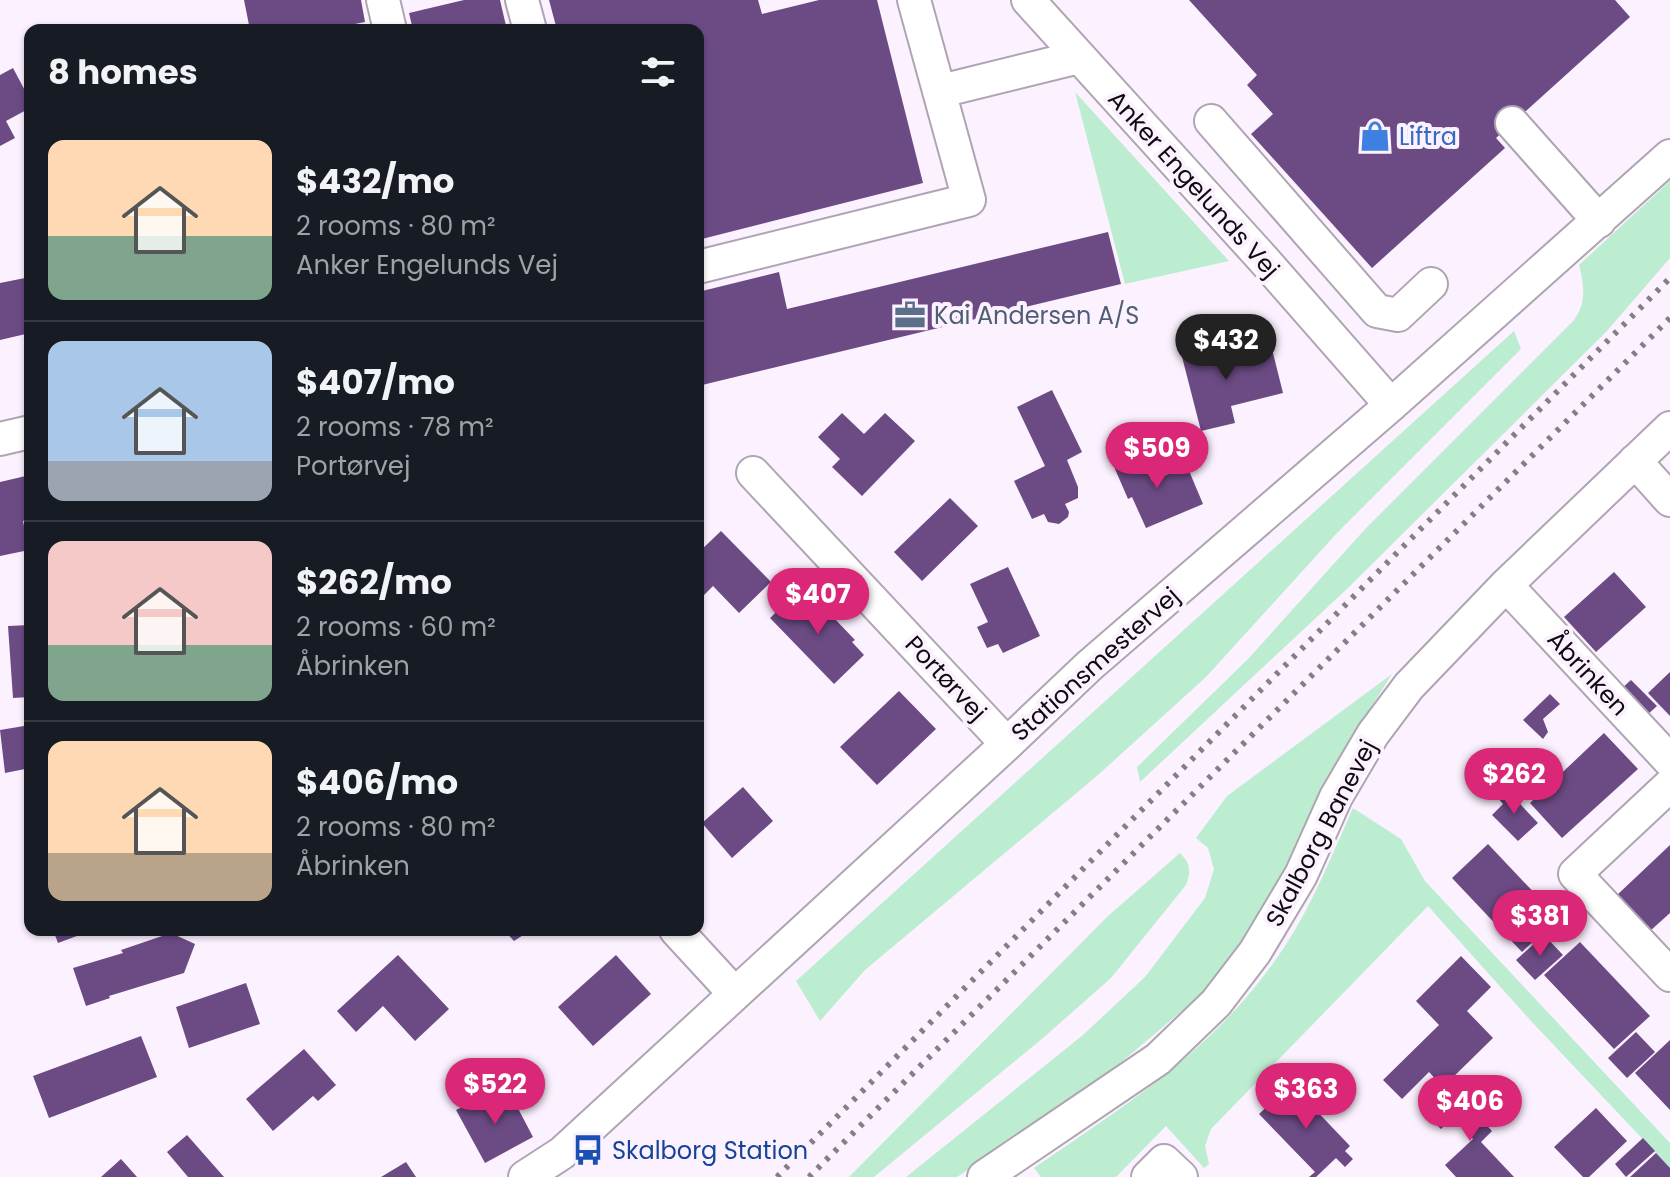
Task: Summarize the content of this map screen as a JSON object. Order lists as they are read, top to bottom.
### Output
{
  "streets": {
    "street": [
      "Anker Engelunds Vej",
      "Stationsmestervej",
      "Åbrinken",
      "Portørvej",
      "Skalborg Banevej"
    ]
  },
  "crossings": [
    ["Anker Engelunds Vej", "Stationsmestervej"],
    ["Stationsmestervej", "Portørvej"],
    ["Åbrinken", "Skalborg Banevej"]
  ],
  "places": {
    "shop": ["Liftra"],
    "office": ["Kai Andersen A/S"],
    "bus stop": ["Skalborg Station"]
  },
  "page": {
    "heading": "8 homes",
    "list": [
      {
        "name": "$432/mo",
        "note": "2 rooms · 80 m² · Anker Engelunds Vej"
      },
      {
        "name": "$407/mo",
        "note": "2 rooms · 78 m² · Portørvej"
      },
      {
        "name": "$262/mo",
        "note": "2 rooms · 60 m² · Åbrinken"
      },
      {
        "name": "$406/mo",
        "note": "2 rooms · 80 m² · Åbrinken"
      }
    ],
    "price": [
      "$432",
      "$509",
      "$407",
      "$262",
      "$381",
      "$522",
      "$363",
      "$406"
    ]
  }
}
